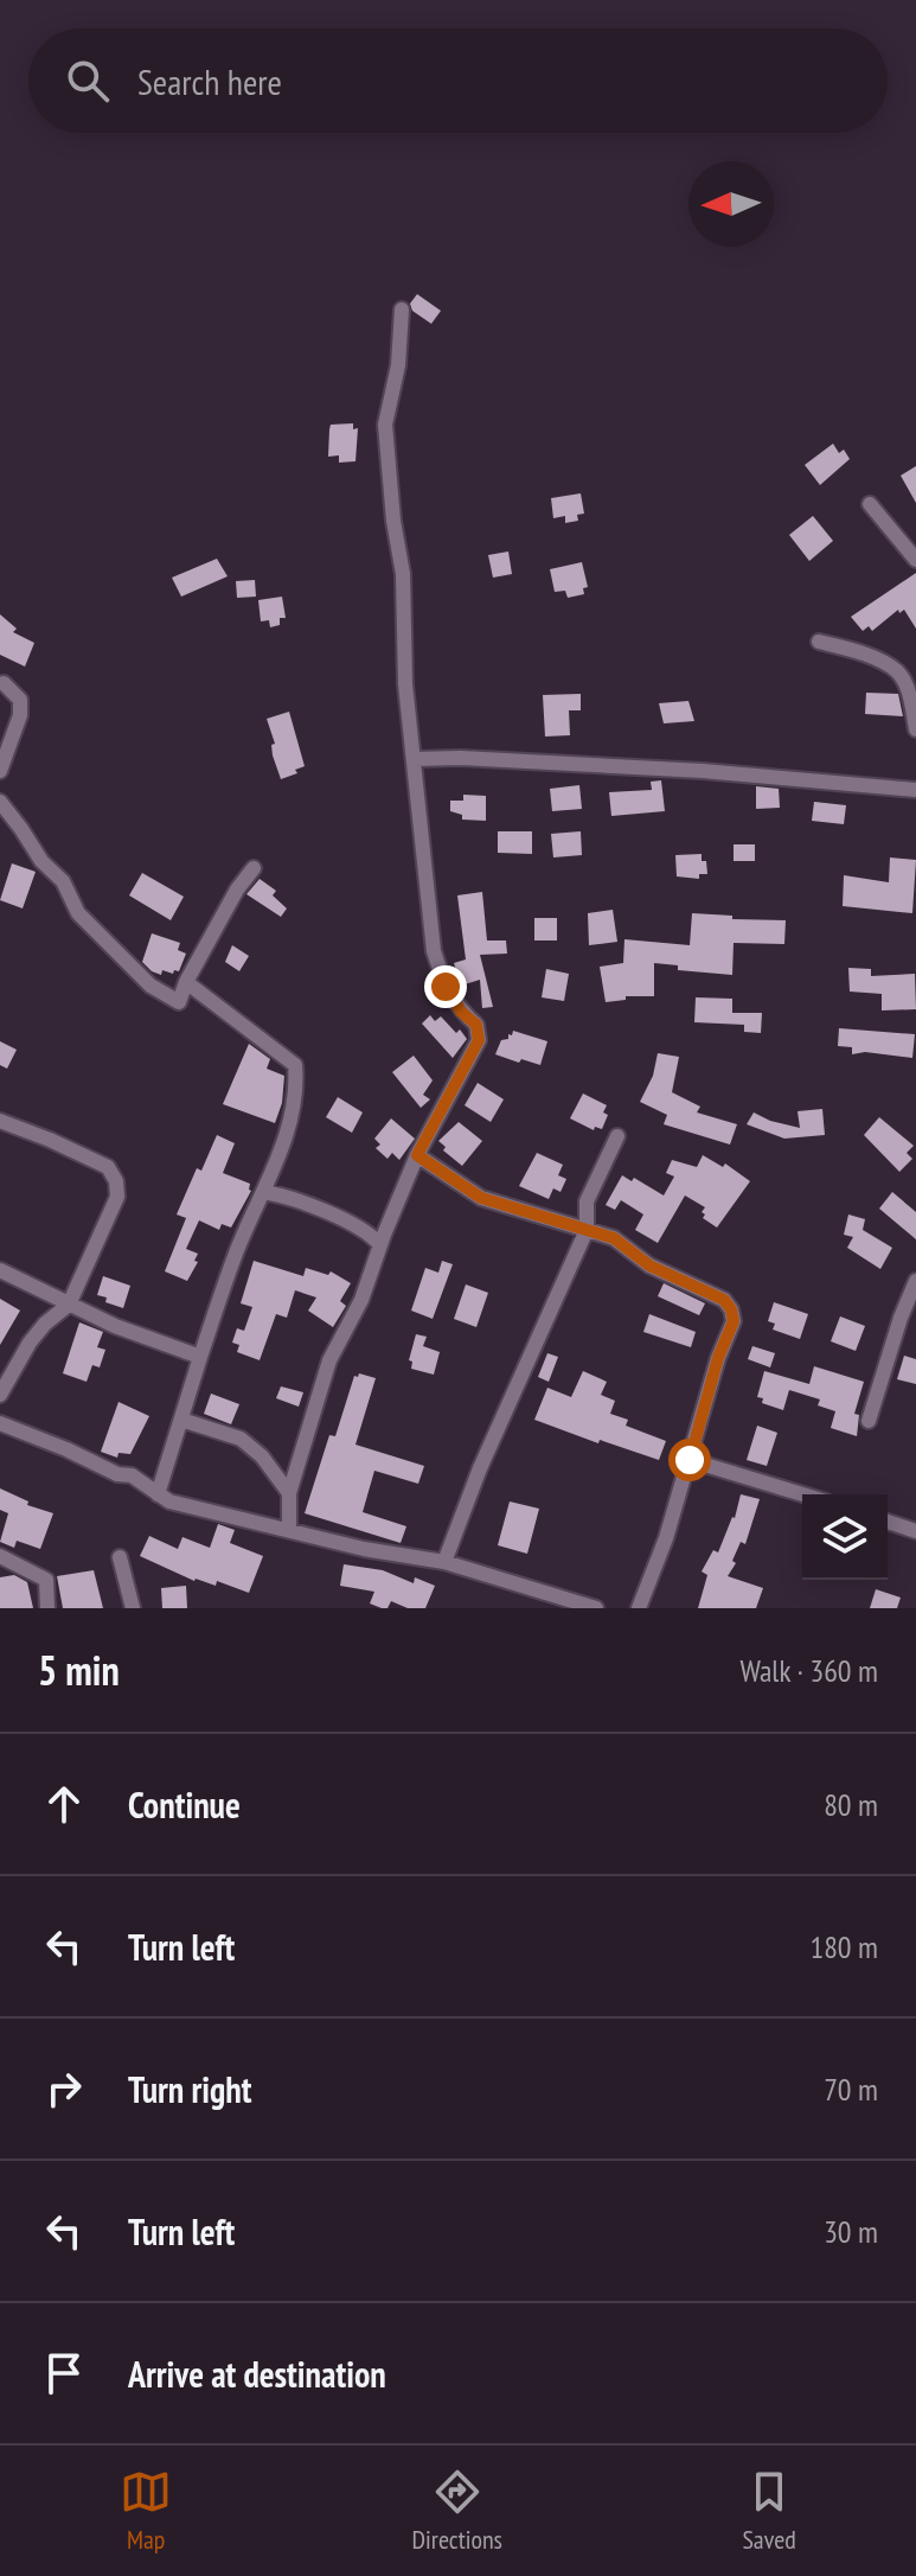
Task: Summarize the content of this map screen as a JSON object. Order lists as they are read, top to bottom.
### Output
{
  "north": "left",
  "page": {
    "search": "Search here",
    "heading": ["5 min", "Walk · 360 m"],
    "list": [
      ["Continue", "80 m"],
      ["Turn left", "180 m"],
      ["Turn right", "70 m"],
      ["Turn left", "30 m"],
      "Arrive at destination"
    ],
    "nav": ["Map", "Directions", "Saved"]
  }
}
